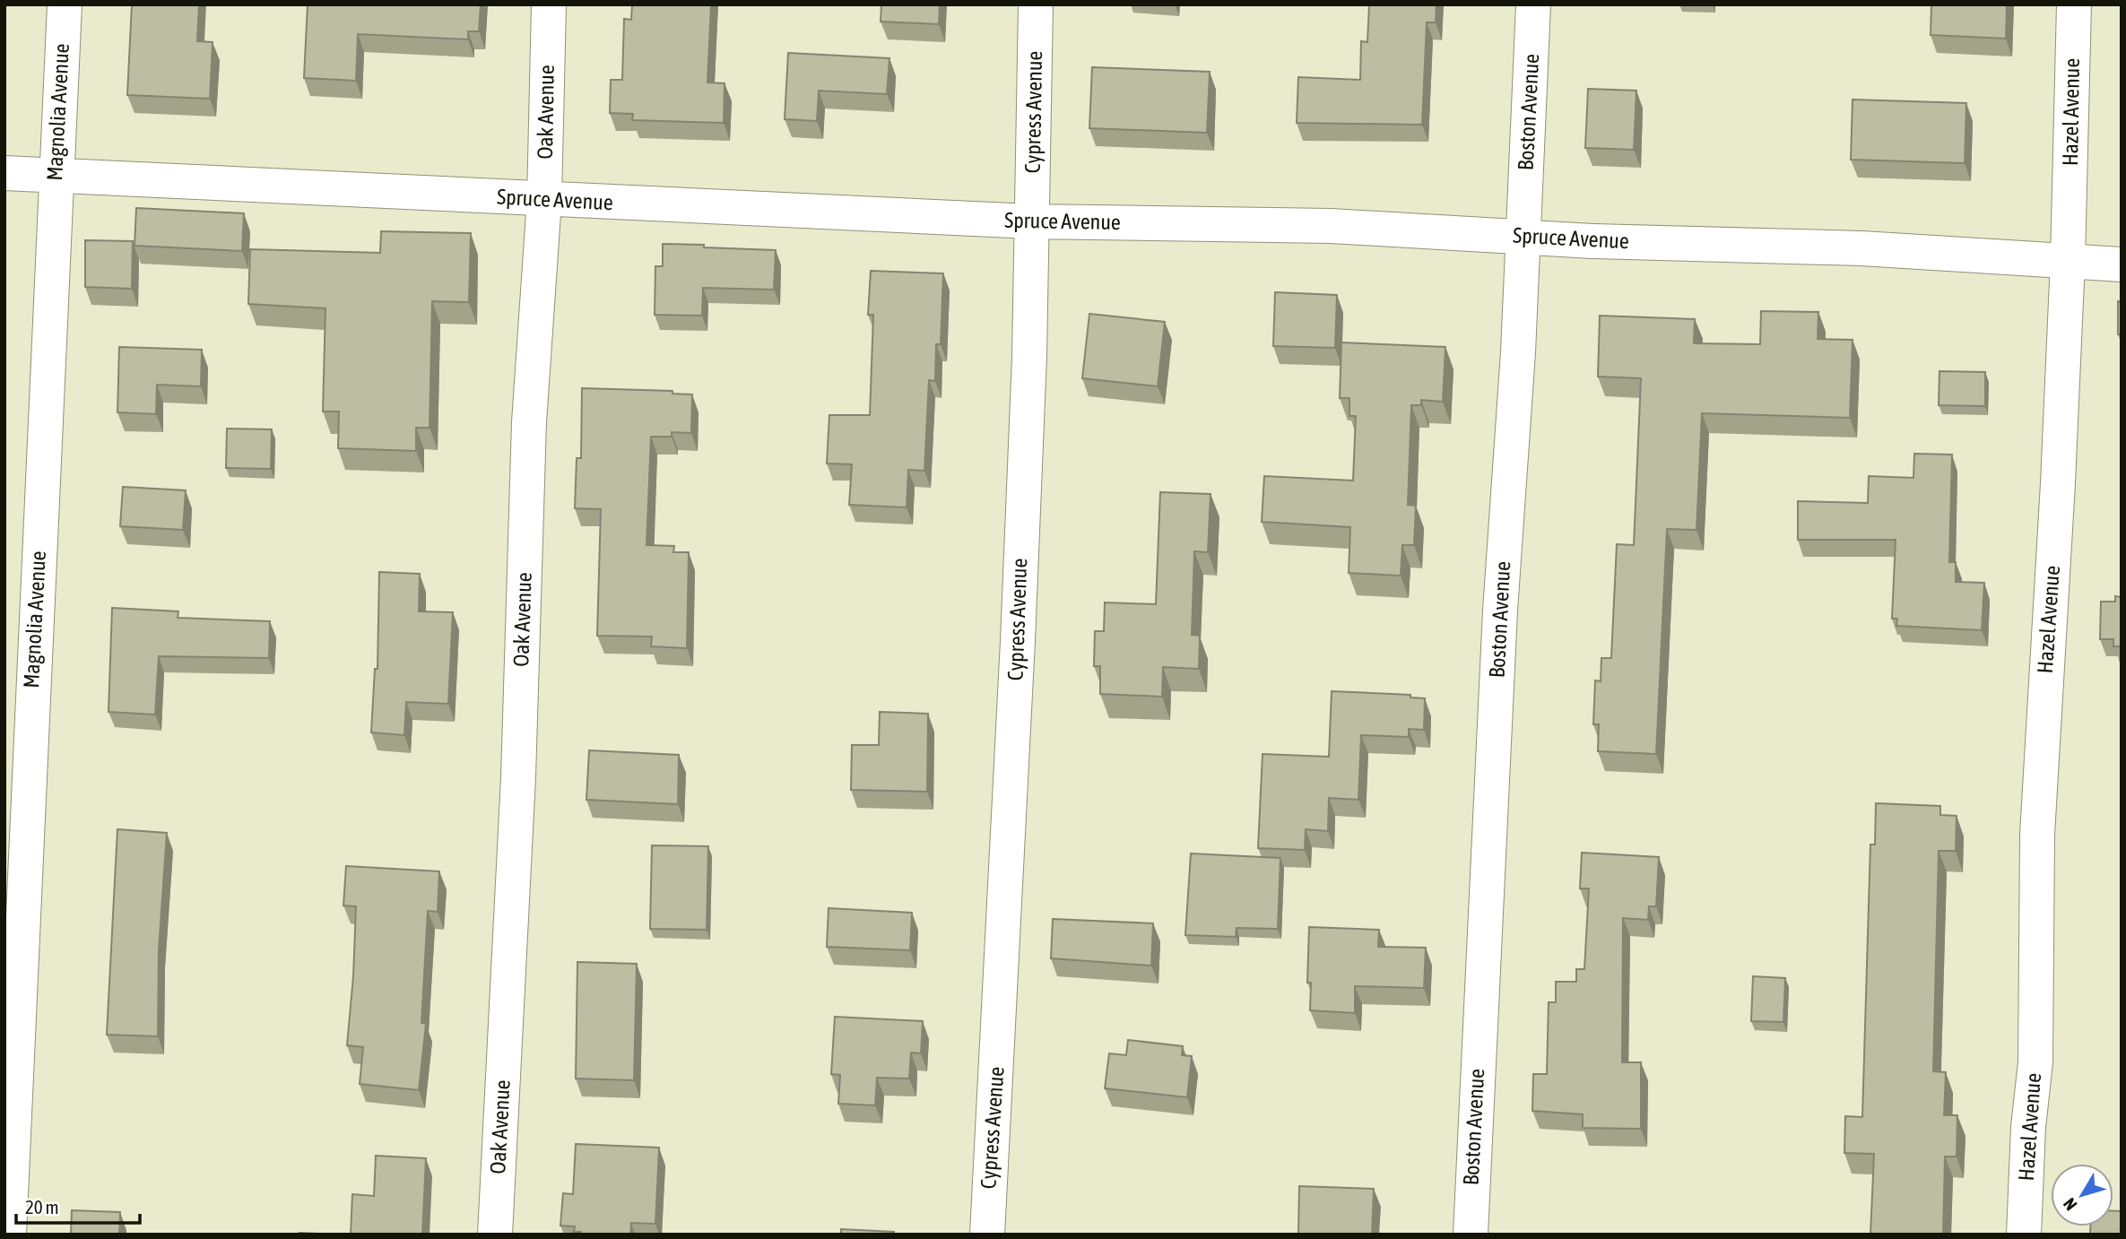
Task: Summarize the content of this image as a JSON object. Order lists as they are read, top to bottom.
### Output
{
  "streets": {
    "street": [
      "Magnolia Avenue",
      "Oak Avenue",
      "Cypress Avenue",
      "Boston Avenue",
      "Hazel Avenue",
      "Spruce Avenue"
    ]
  },
  "crossings": [
    ["Magnolia Avenue", "Spruce Avenue"],
    ["Oak Avenue", "Spruce Avenue"],
    ["Cypress Avenue", "Spruce Avenue"],
    ["Boston Avenue", "Spruce Avenue"],
    ["Hazel Avenue", "Spruce Avenue"]
  ],
  "scale_bar": "20 m",
  "north": "bottom left"
}
